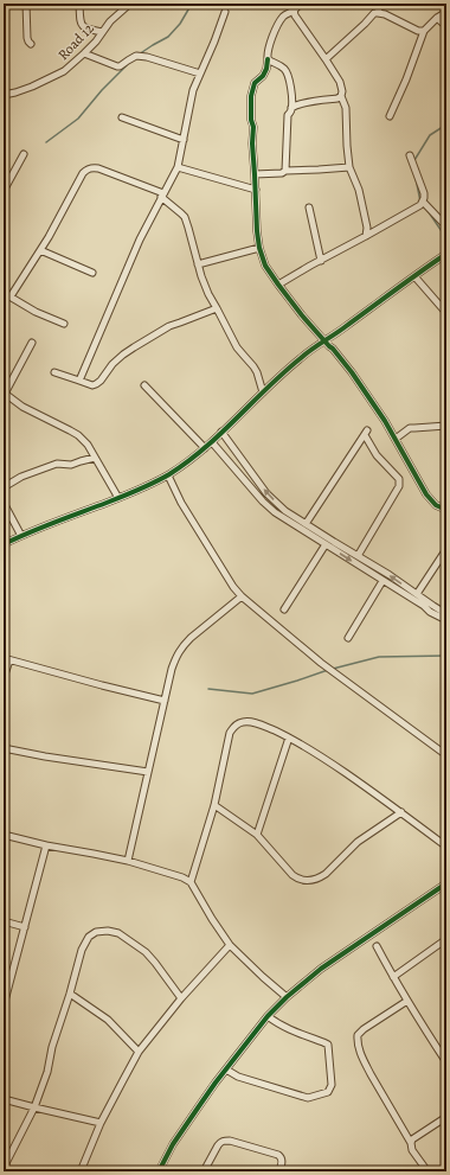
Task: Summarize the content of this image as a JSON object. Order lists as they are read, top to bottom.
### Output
{
  "streets": {
    "street": ["Road 12"]
  }
}
